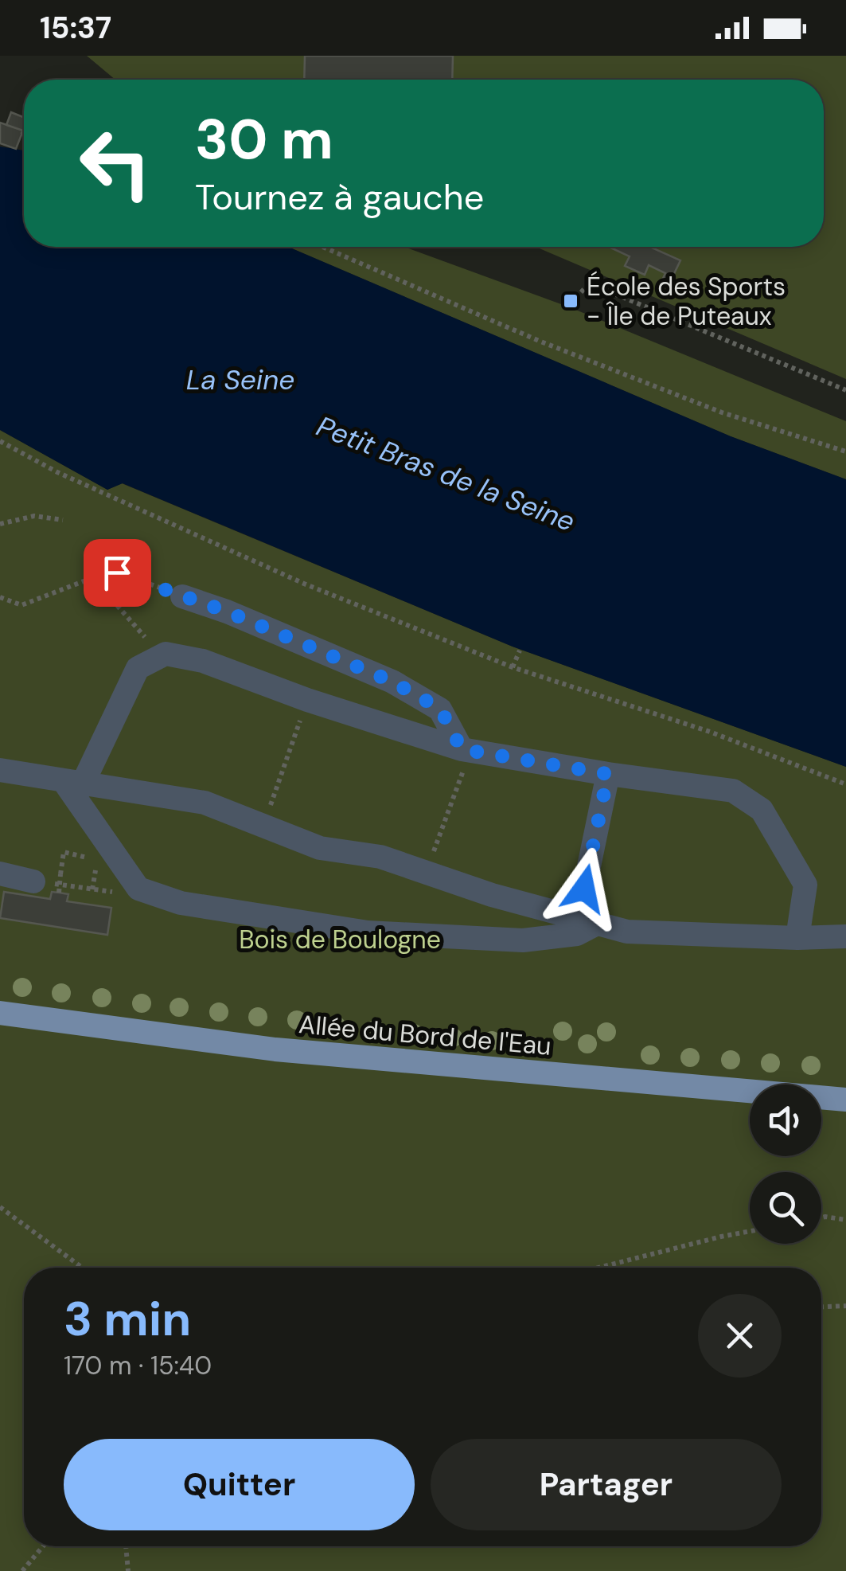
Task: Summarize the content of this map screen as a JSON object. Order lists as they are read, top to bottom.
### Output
{
  "streets": {
    "main road": ["Allée du Bord de l'Eau"]
  },
  "water": ["La Seine", "Petit Bras de la Seine"],
  "parks": ["Bois de Boulogne"],
  "places": {
    "transit": ["École des Sports - Île de Puteaux"]
  },
  "page": {
    "status": "15:37",
    "turn": ["30 m", "Tournez à gauche"],
    "heading": ["3 min", "170 m · 15:40"],
    "buttons": ["Quitter", "Partager"]
  }
}
